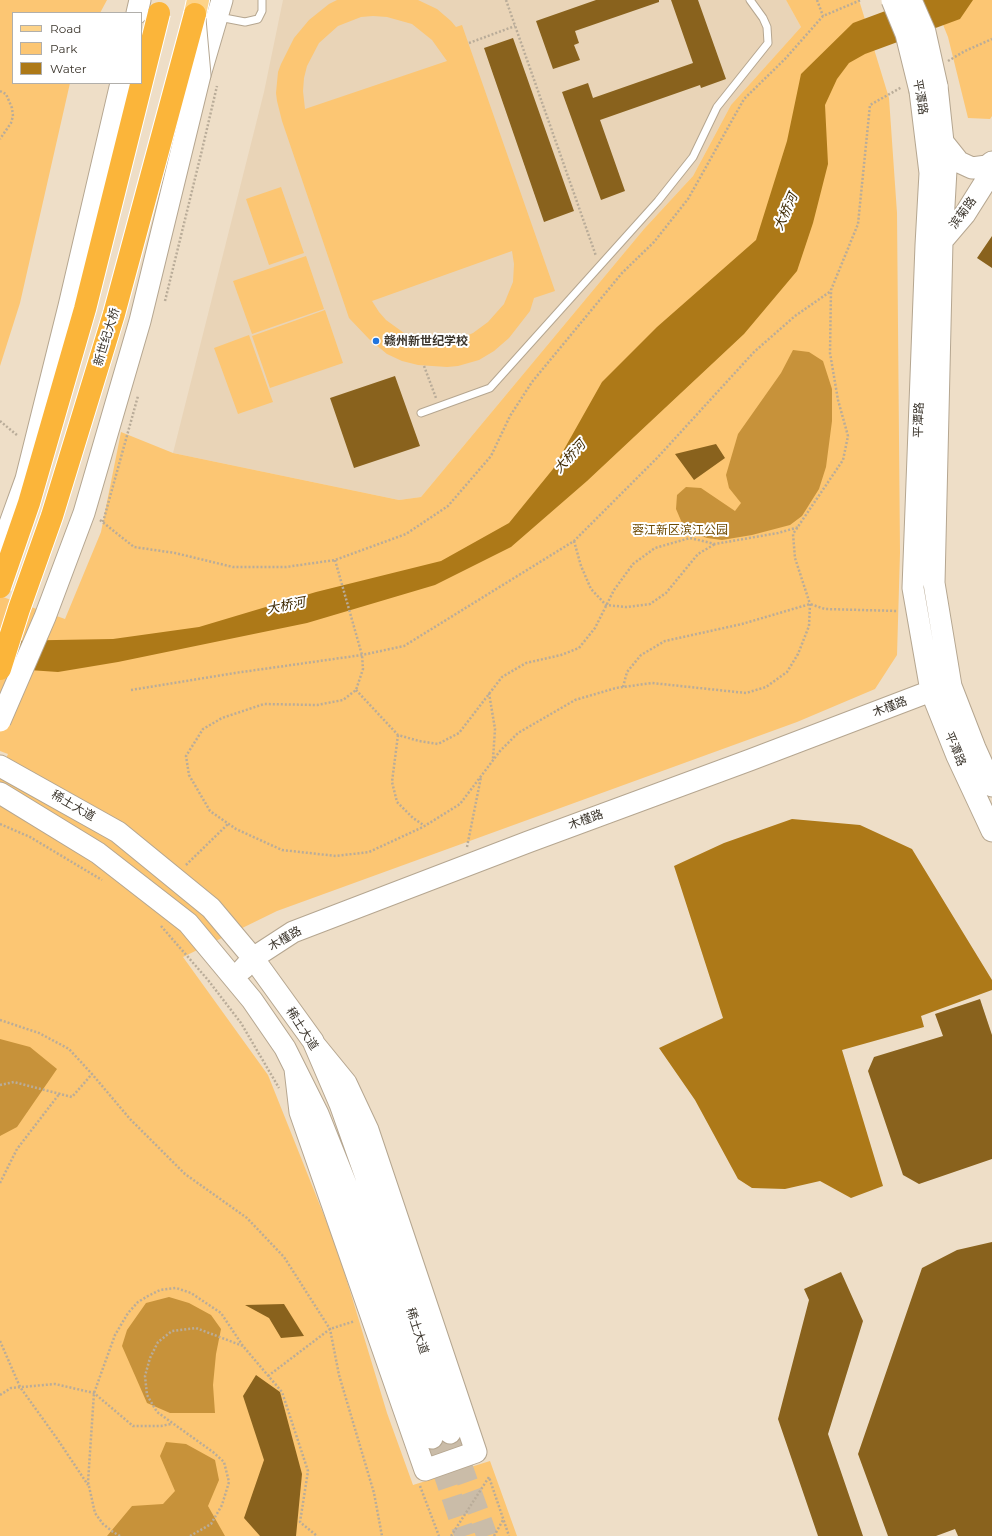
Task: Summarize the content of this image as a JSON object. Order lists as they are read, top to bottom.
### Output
{
  "streets": {
    "highway": ["新世纪大桥"],
    "street": [
      "平潭路",
      "滨菊路",
      "木槿路",
      "稀土大道"
    ]
  },
  "crossings": [
    ["平潭路", "滨菊路"],
    ["平潭路", "木槿路"],
    ["木槿路", "稀土大道"]
  ],
  "water": ["大桥河"],
  "parks": ["蓉江新区滨江公园"],
  "places": ["赣州新世纪学校"],
  "legend": ["Road", "Park", "Water"]
}
